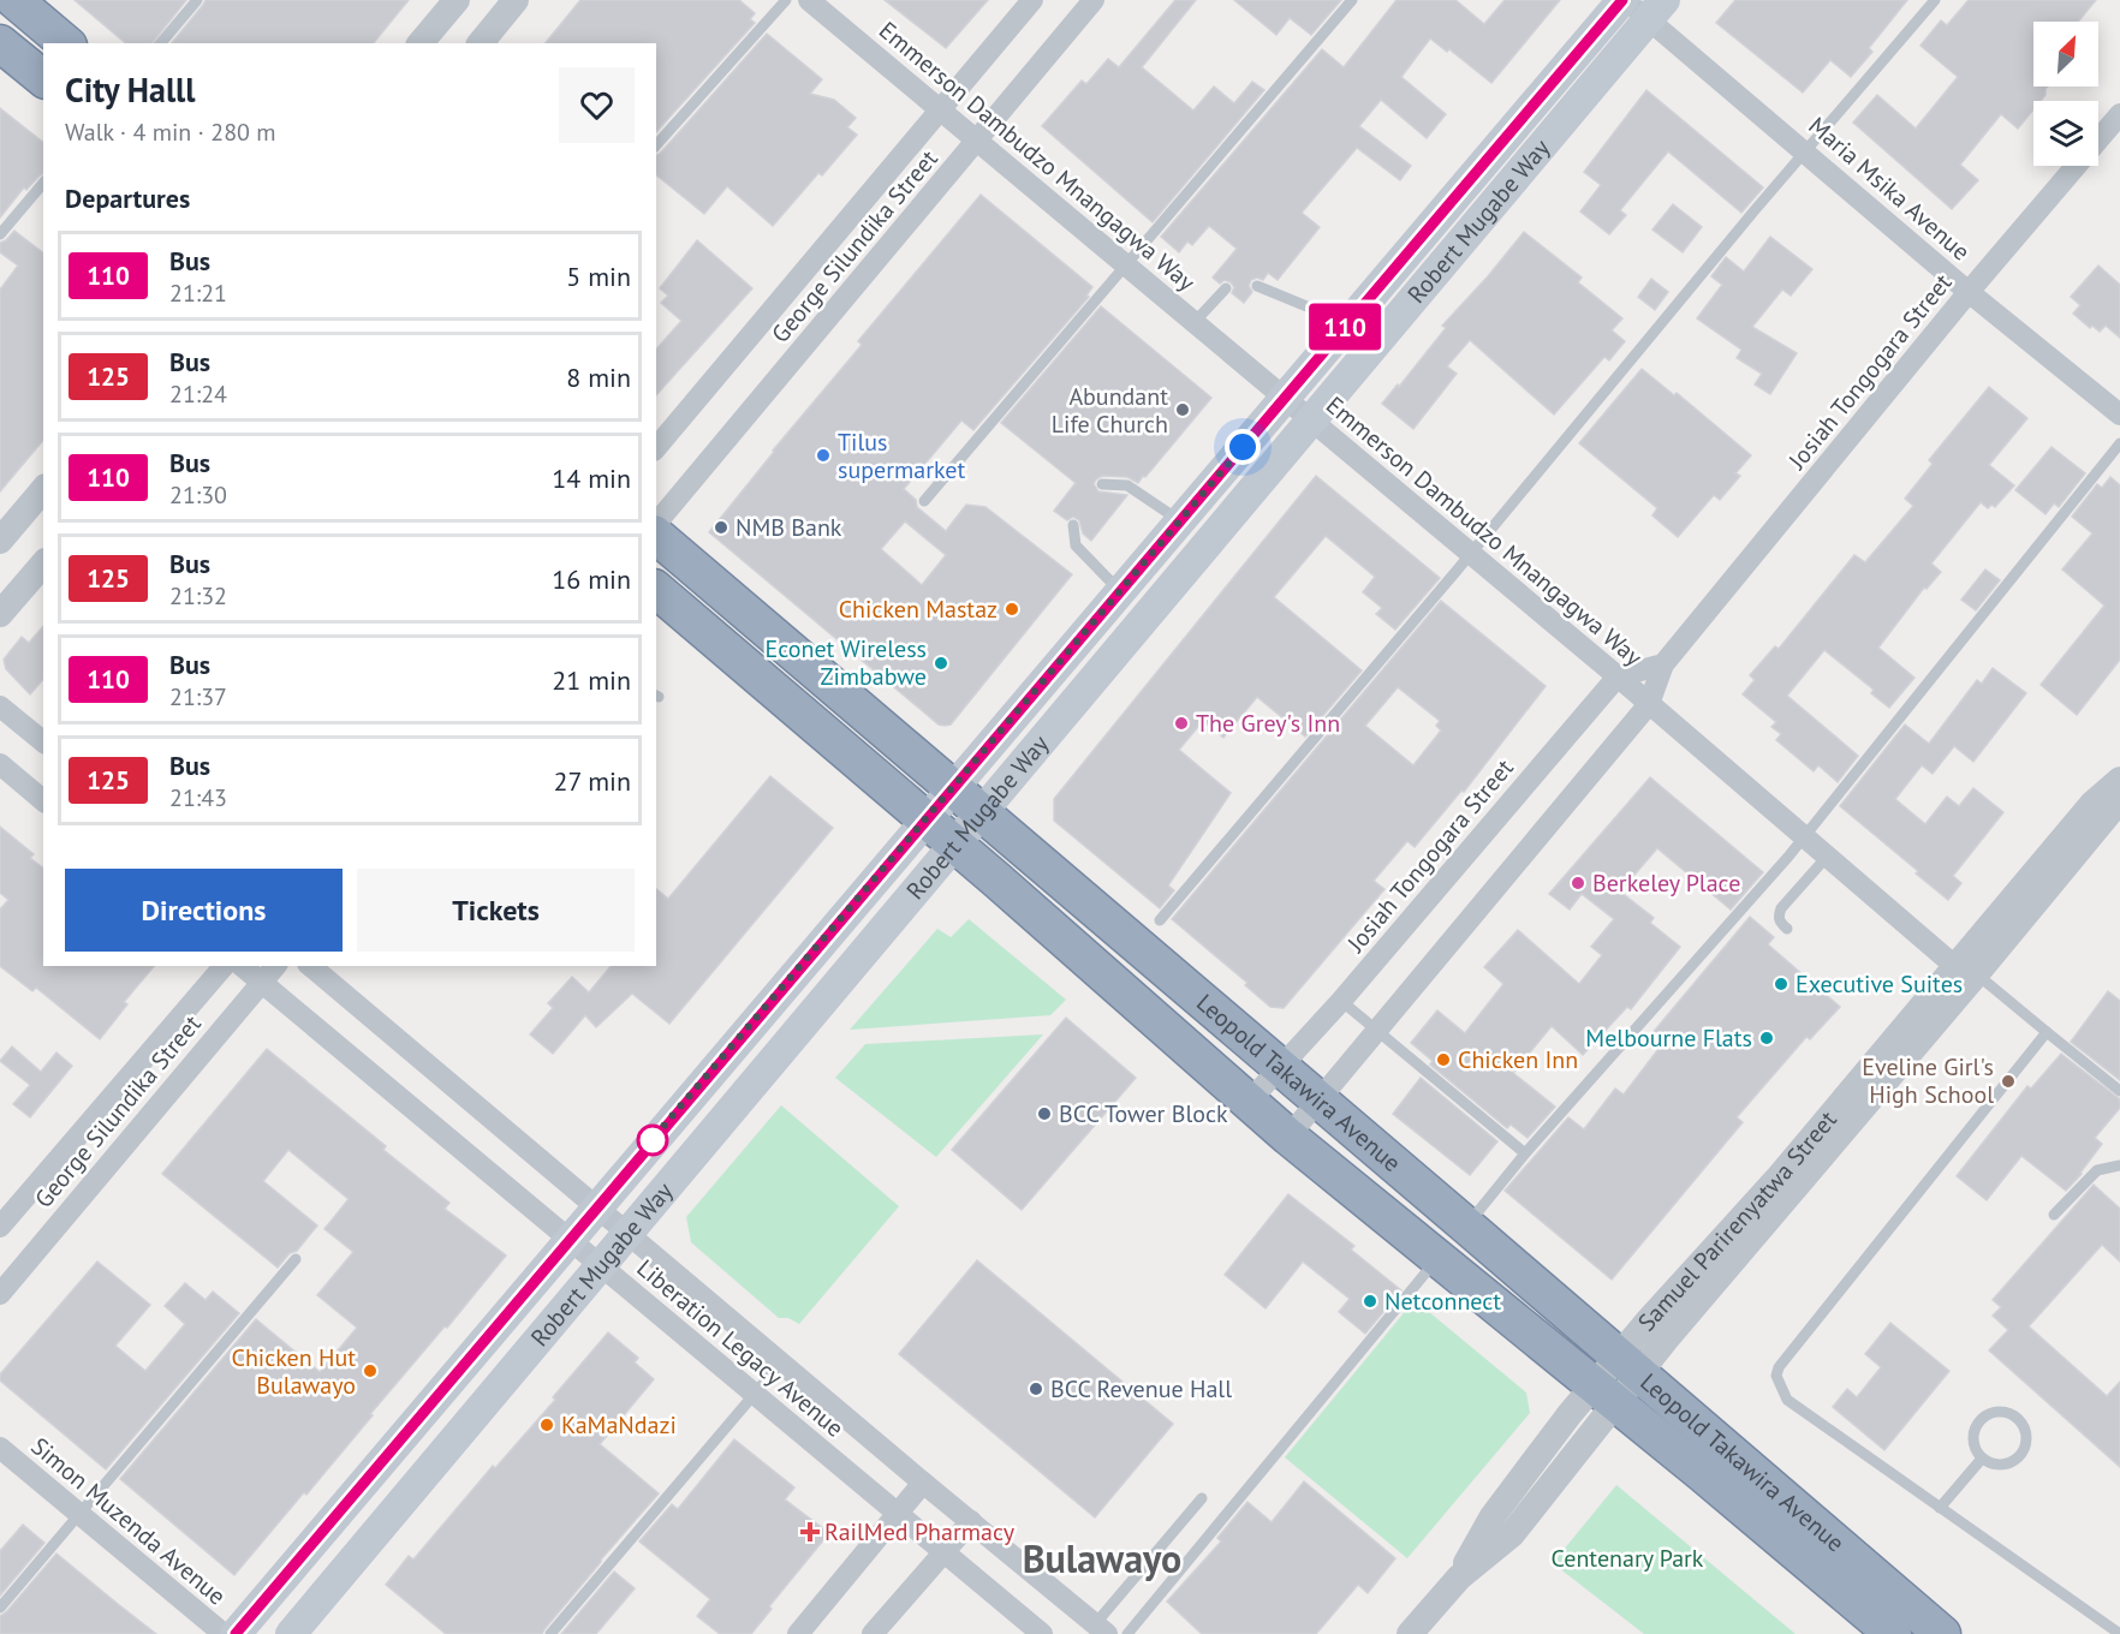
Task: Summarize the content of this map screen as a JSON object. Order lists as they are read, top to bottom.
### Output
{
  "streets": {
    "highway": ["Leopold Takawira Avenue"],
    "main road": ["Robert Mugabe Way"],
    "street": [
      "Emmerson Dambudzo Mnangagwa Way",
      "Maria Msika Avenue",
      "George Silundika Street",
      "Josiah Tongogara Street",
      "Samuel Parirenyatwa Street",
      "Liberation Legacy Avenue",
      "Simon Muzenda Avenue"
    ]
  },
  "crossings": [
    ["Emmerson Dambudzo Mnangagwa Way", "Robert Mugabe Way"],
    ["Emmerson Dambudzo Mnangagwa Way", "George Silundika Street"],
    ["Emmerson Dambudzo Mnangagwa Way", "Josiah Tongogara Street"],
    ["Emmerson Dambudzo Mnangagwa Way", "Samuel Parirenyatwa Street"],
    ["Maria Msika Avenue", "Robert Mugabe Way"],
    ["Maria Msika Avenue", "Josiah Tongogara Street"],
    ["Robert Mugabe Way", "Leopold Takawira Avenue"],
    ["Robert Mugabe Way", "Liberation Legacy Avenue"],
    ["George Silundika Street", "Liberation Legacy Avenue"],
    ["Josiah Tongogara Street", "Leopold Takawira Avenue"],
    ["Leopold Takawira Avenue", "Samuel Parirenyatwa Street"]
  ],
  "districts": ["Bulawayo"],
  "parks": ["Centenary Park"],
  "places": {
    "other": [
      "Abundant Life Church",
      "Tilus supermarket",
      "NMB Bank",
      "Chicken Mastaz",
      "Econet Wireless Zimbabwe",
      "The Grey's Inn",
      "Berkeley Place",
      "Executive Suites",
      "Melbourne Flats",
      "Chicken Inn",
      "Eveline Girl's High School",
      "BCC Tower Block",
      "Netconnect",
      "Chicken Hut Bulawayo",
      "BCC Revenue Hall",
      "KaMaNdazi"
    ],
    "health": ["RailMed Pharmacy"]
  },
  "lines": ["bus line 110"],
  "north": "top right",
  "page": {
    "on_map": "110",
    "heading": [
      ["City Halll", "Walk · 4 min · 280 m"],
      "Departures"
    ],
    "list": [
      {
        "mark": "110",
        "name": "Bus",
        "note": "21:21",
        "value": "5 min"
      },
      {
        "mark": "125",
        "name": "Bus",
        "note": "21:24",
        "value": "8 min"
      },
      {
        "mark": "110",
        "name": "Bus",
        "note": "21:30",
        "value": "14 min"
      },
      {
        "mark": "125",
        "name": "Bus",
        "note": "21:32",
        "value": "16 min"
      },
      {
        "mark": "110",
        "name": "Bus",
        "note": "21:37",
        "value": "21 min"
      },
      {
        "mark": "125",
        "name": "Bus",
        "note": "21:43",
        "value": "27 min"
      }
    ],
    "buttons": ["Directions", "Tickets"]
  }
}
